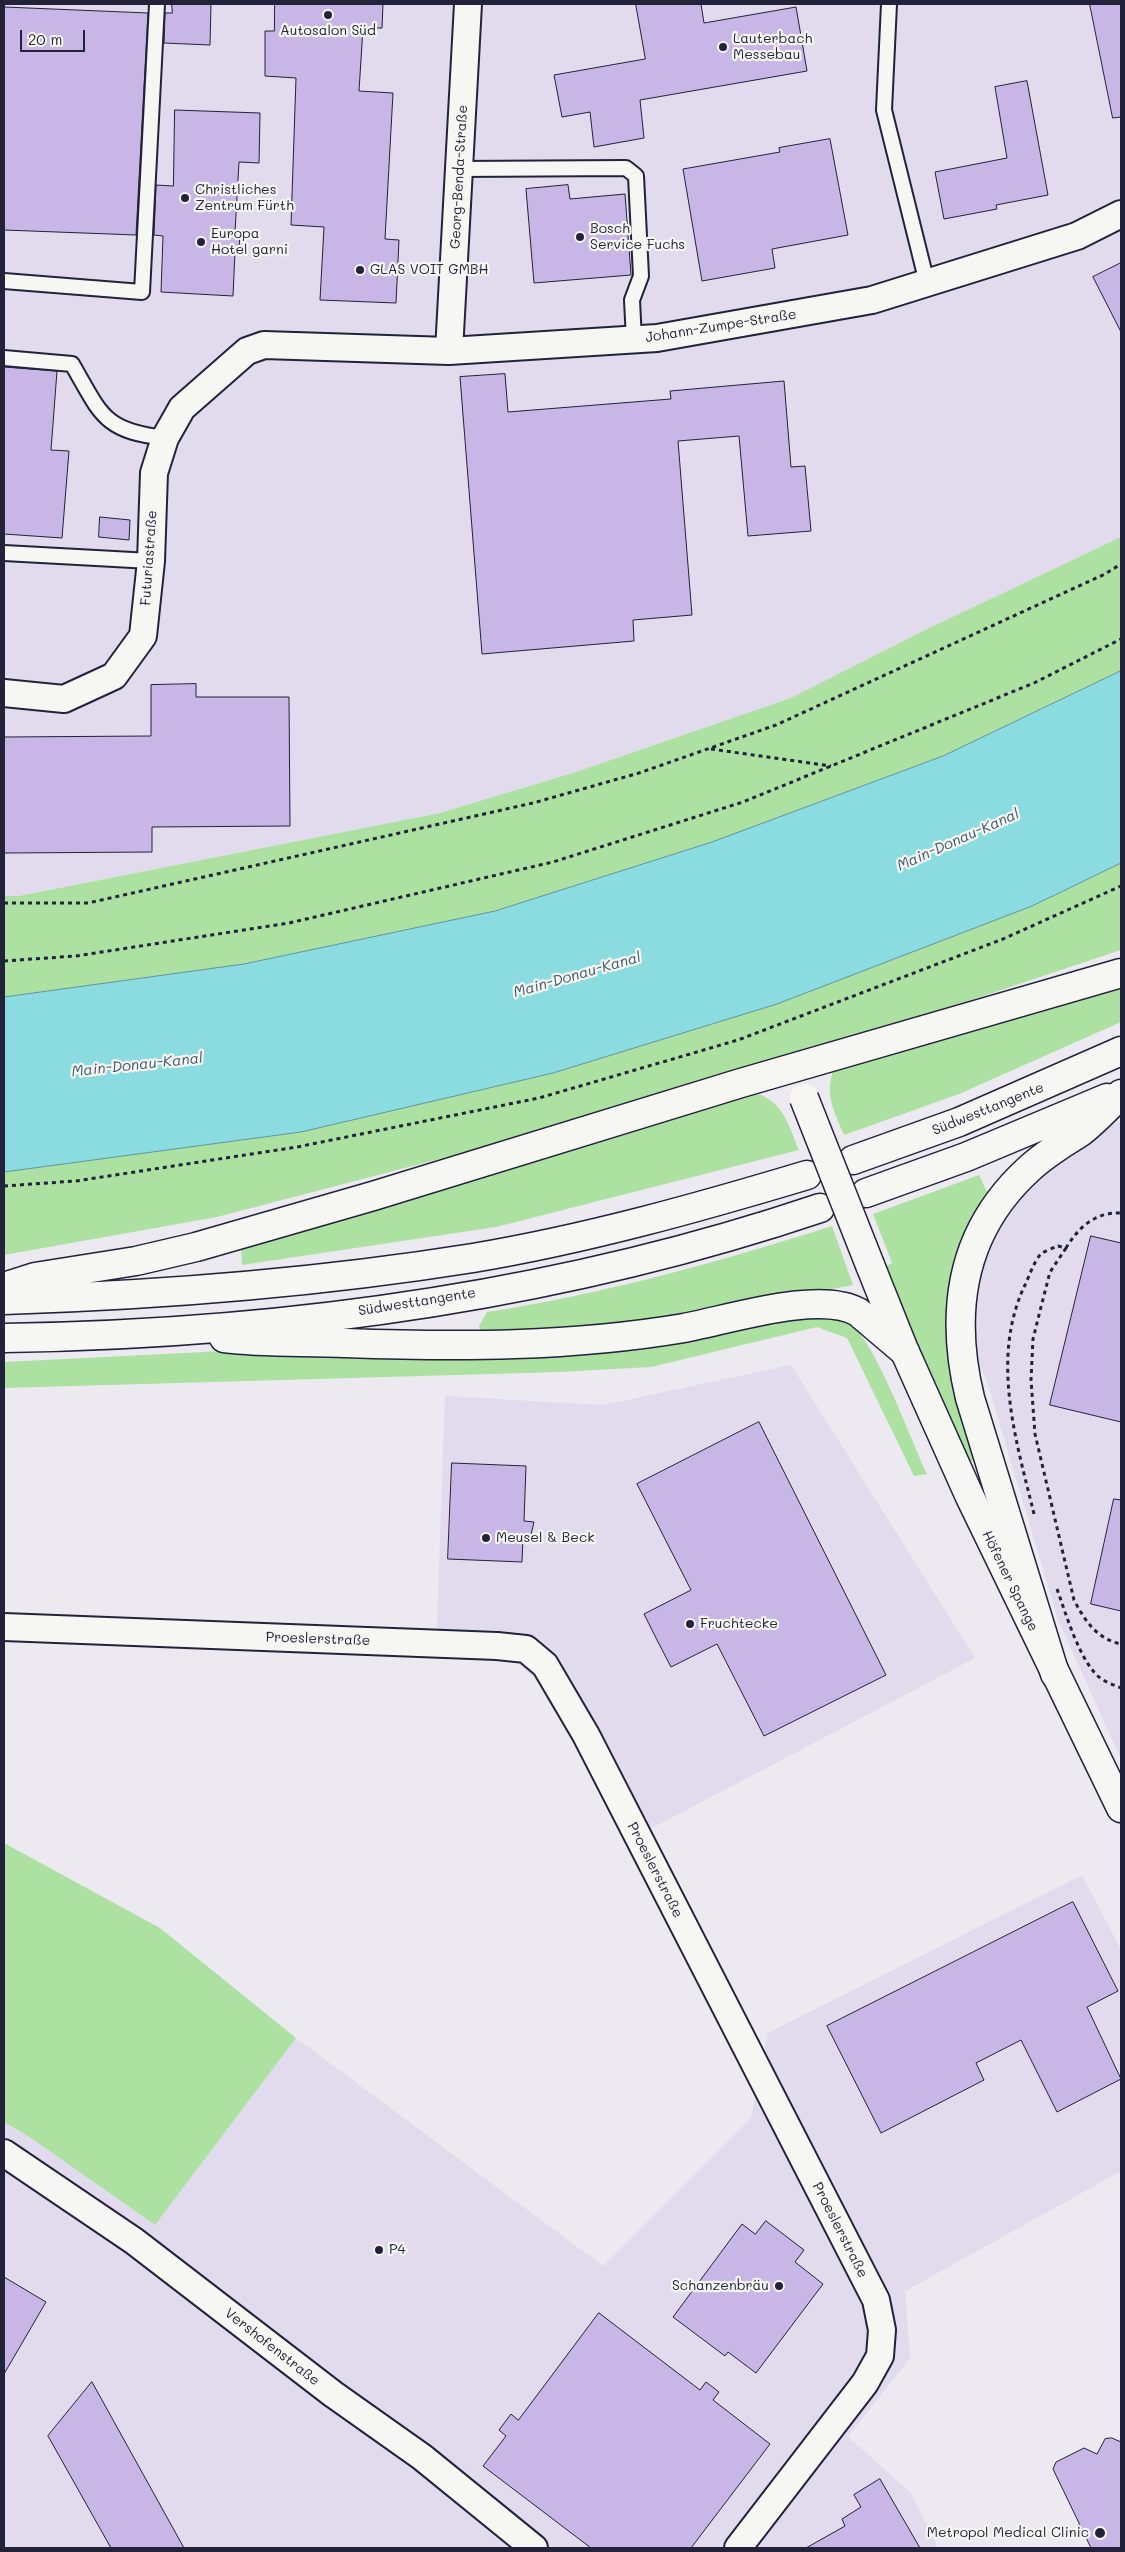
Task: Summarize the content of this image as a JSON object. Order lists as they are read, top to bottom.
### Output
{
  "streets": {
    "main road": ["Südwesttangente", "Höfener Spange"],
    "street": [
      "Georg-Benda-Straße",
      "Johann-Zumpe-Straße",
      "Futuriastraße",
      "Proeslerstraße",
      "Vershofenstraße"
    ]
  },
  "crossings": [
    ["Georg-Benda-Straße", "Johann-Zumpe-Straße"],
    ["Johann-Zumpe-Straße", "Futuriastraße"]
  ],
  "water": ["Main-Donau-Kanal"],
  "places": [
    "Autosalon Süd",
    "Lauterbach Messebau",
    "Christliches Zentrum Fürth",
    "Bosch Service Fuchs",
    "Europa Hotel garni",
    "GLAS VOIT GMBH",
    "Meusel & Beck",
    "Fruchtecke",
    "P4",
    "Schanzenbräu",
    "Metropol Medical Clinic"
  ],
  "scale_bar": "20 m"
}
